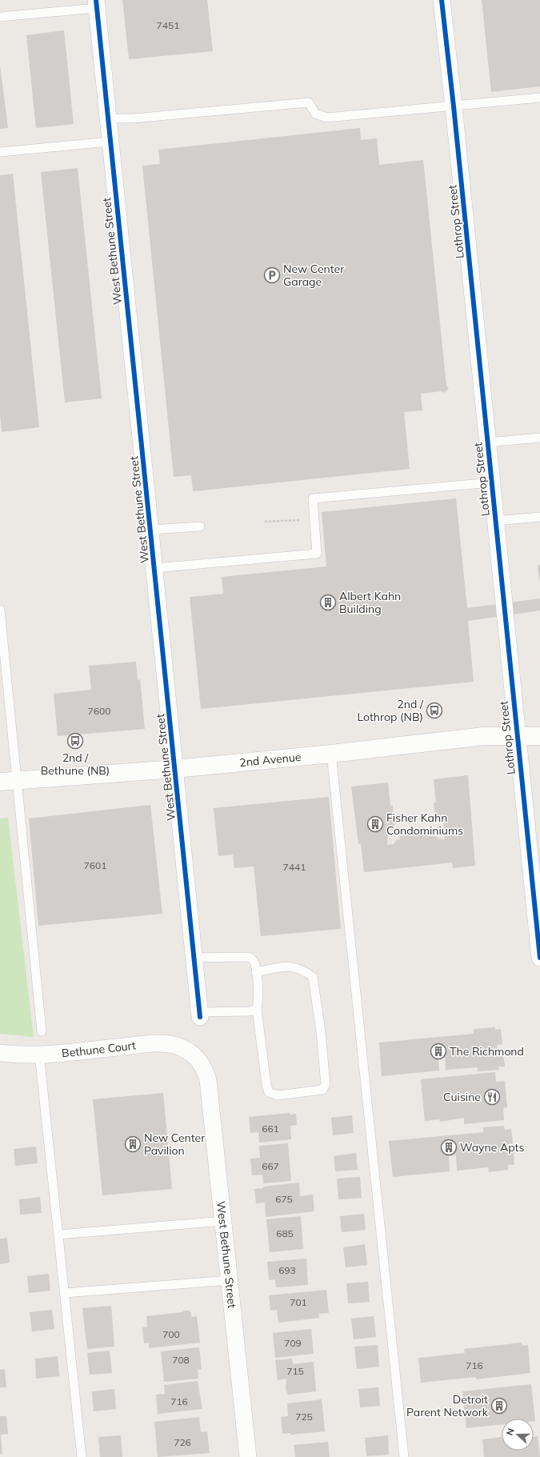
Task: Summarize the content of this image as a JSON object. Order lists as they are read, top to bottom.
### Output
{
  "streets": {
    "street": [
      "Lothrop Street",
      "West Bethune Street",
      "2nd Avenue",
      "Bethune Court"
    ]
  },
  "crossings": [
    ["Lothrop Street", "2nd Avenue"],
    ["West Bethune Street", "2nd Avenue"],
    ["West Bethune Street", "Bethune Court"]
  ],
  "places": {
    "parking": ["New Center Garage"],
    "building": [
      "Albert Kahn Building",
      "Fisher Kahn Condominiums",
      "The Richmond",
      "New Center Pavilion",
      "Wayne Apts",
      "Detroit Parent Network"
    ],
    "bus stop": ["2nd / Lothrop (NB)", "2nd / Bethune (NB)"],
    "restaurant": ["Cuisine"]
  },
  "house_numbers": [
    "7451",
    "7600",
    "7601",
    "7441",
    "661",
    "667",
    "675",
    "685",
    "693",
    "701",
    "700",
    "709",
    "708",
    "716",
    "715",
    "716",
    "725",
    "726"
  ],
  "north": "left"
}
